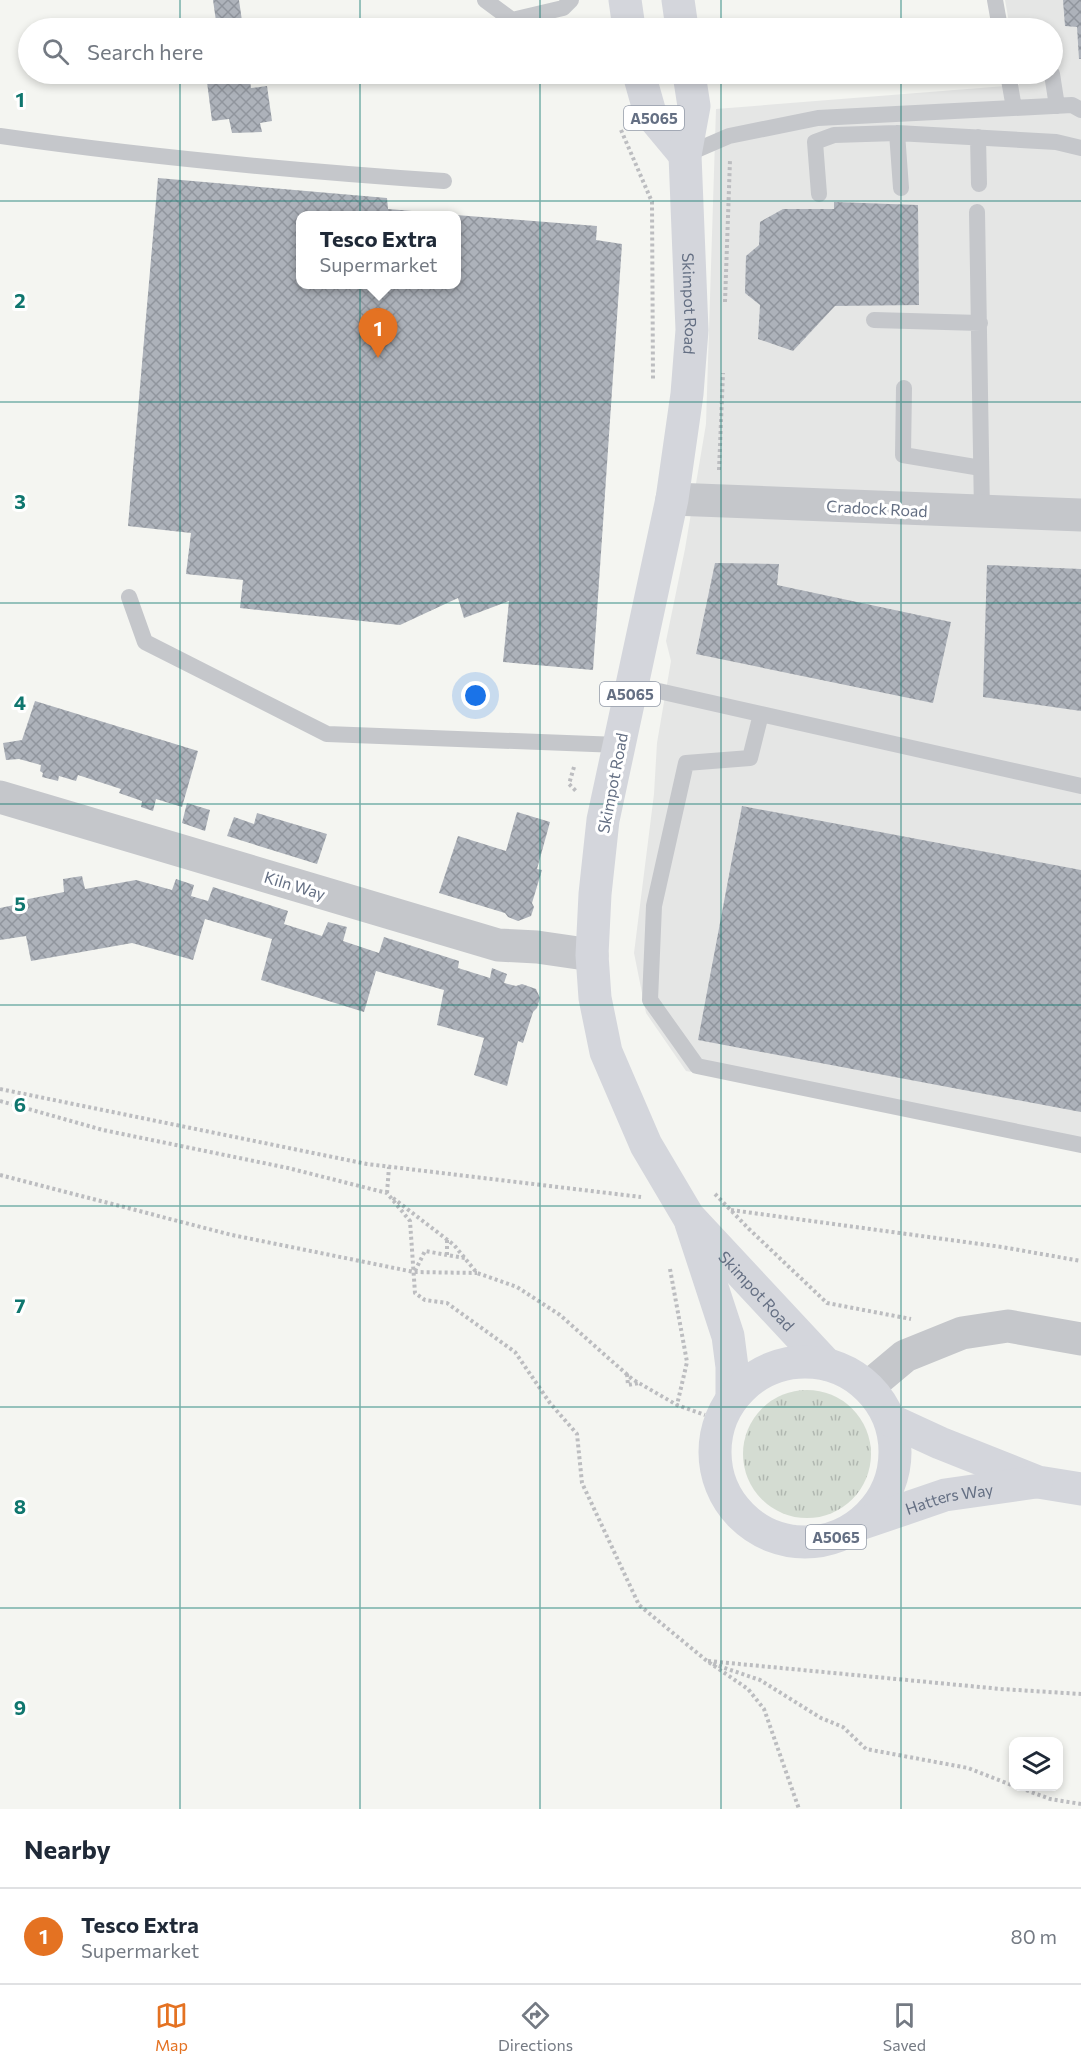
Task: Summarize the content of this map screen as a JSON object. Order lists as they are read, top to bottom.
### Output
{
  "streets": {
    "main road": ["A5065", "Skimpot Road", "Hatters Way"],
    "street": ["Cradock Road", "Kiln Way"]
  },
  "crossings": [
    ["A5065", "Skimpot Road"],
    ["A5065", "Hatters Way"],
    ["Skimpot Road", "Cradock Road"],
    ["Skimpot Road", "Kiln Way"],
    ["Skimpot Road", "Hatters Way"]
  ],
  "page": {
    "search": "Search here",
    "popup": ["Tesco Extra", "Supermarket"],
    "pins": "1",
    "heading": "Nearby",
    "list": [
      {
        "mark": "1",
        "name": "Tesco Extra",
        "note": "Supermarket",
        "value": "80 m"
      }
    ],
    "nav": ["Map", "Directions", "Saved"]
  },
  "grid": {
    "rows": [
      "1",
      "2",
      "3",
      "4",
      "5",
      "6",
      "7",
      "8",
      "9"
    ]
  }
}
